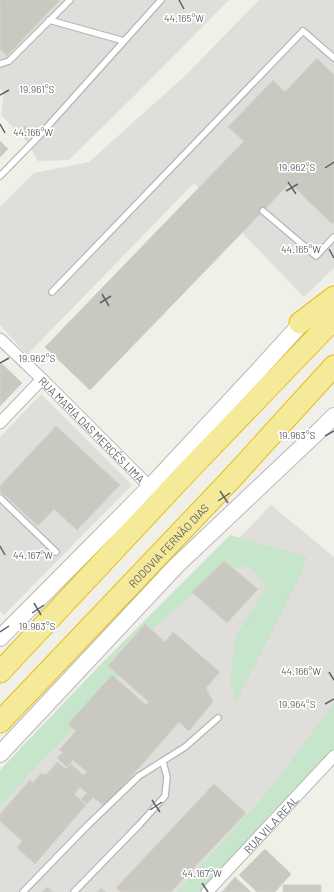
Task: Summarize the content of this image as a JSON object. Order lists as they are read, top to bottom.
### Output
{
  "streets": {
    "highway": ["RODOVIA FERNÃO DIAS"],
    "street": ["RUA MARIA DAS MERCÊS LIMA", "RUA VILA REAL"]
  },
  "coordinates": [
    "44.165°W",
    "19.961°S",
    "44.166°W",
    "19.962°S",
    "19.963°S",
    "44.167°W",
    "19.964°S"
  ]
}
